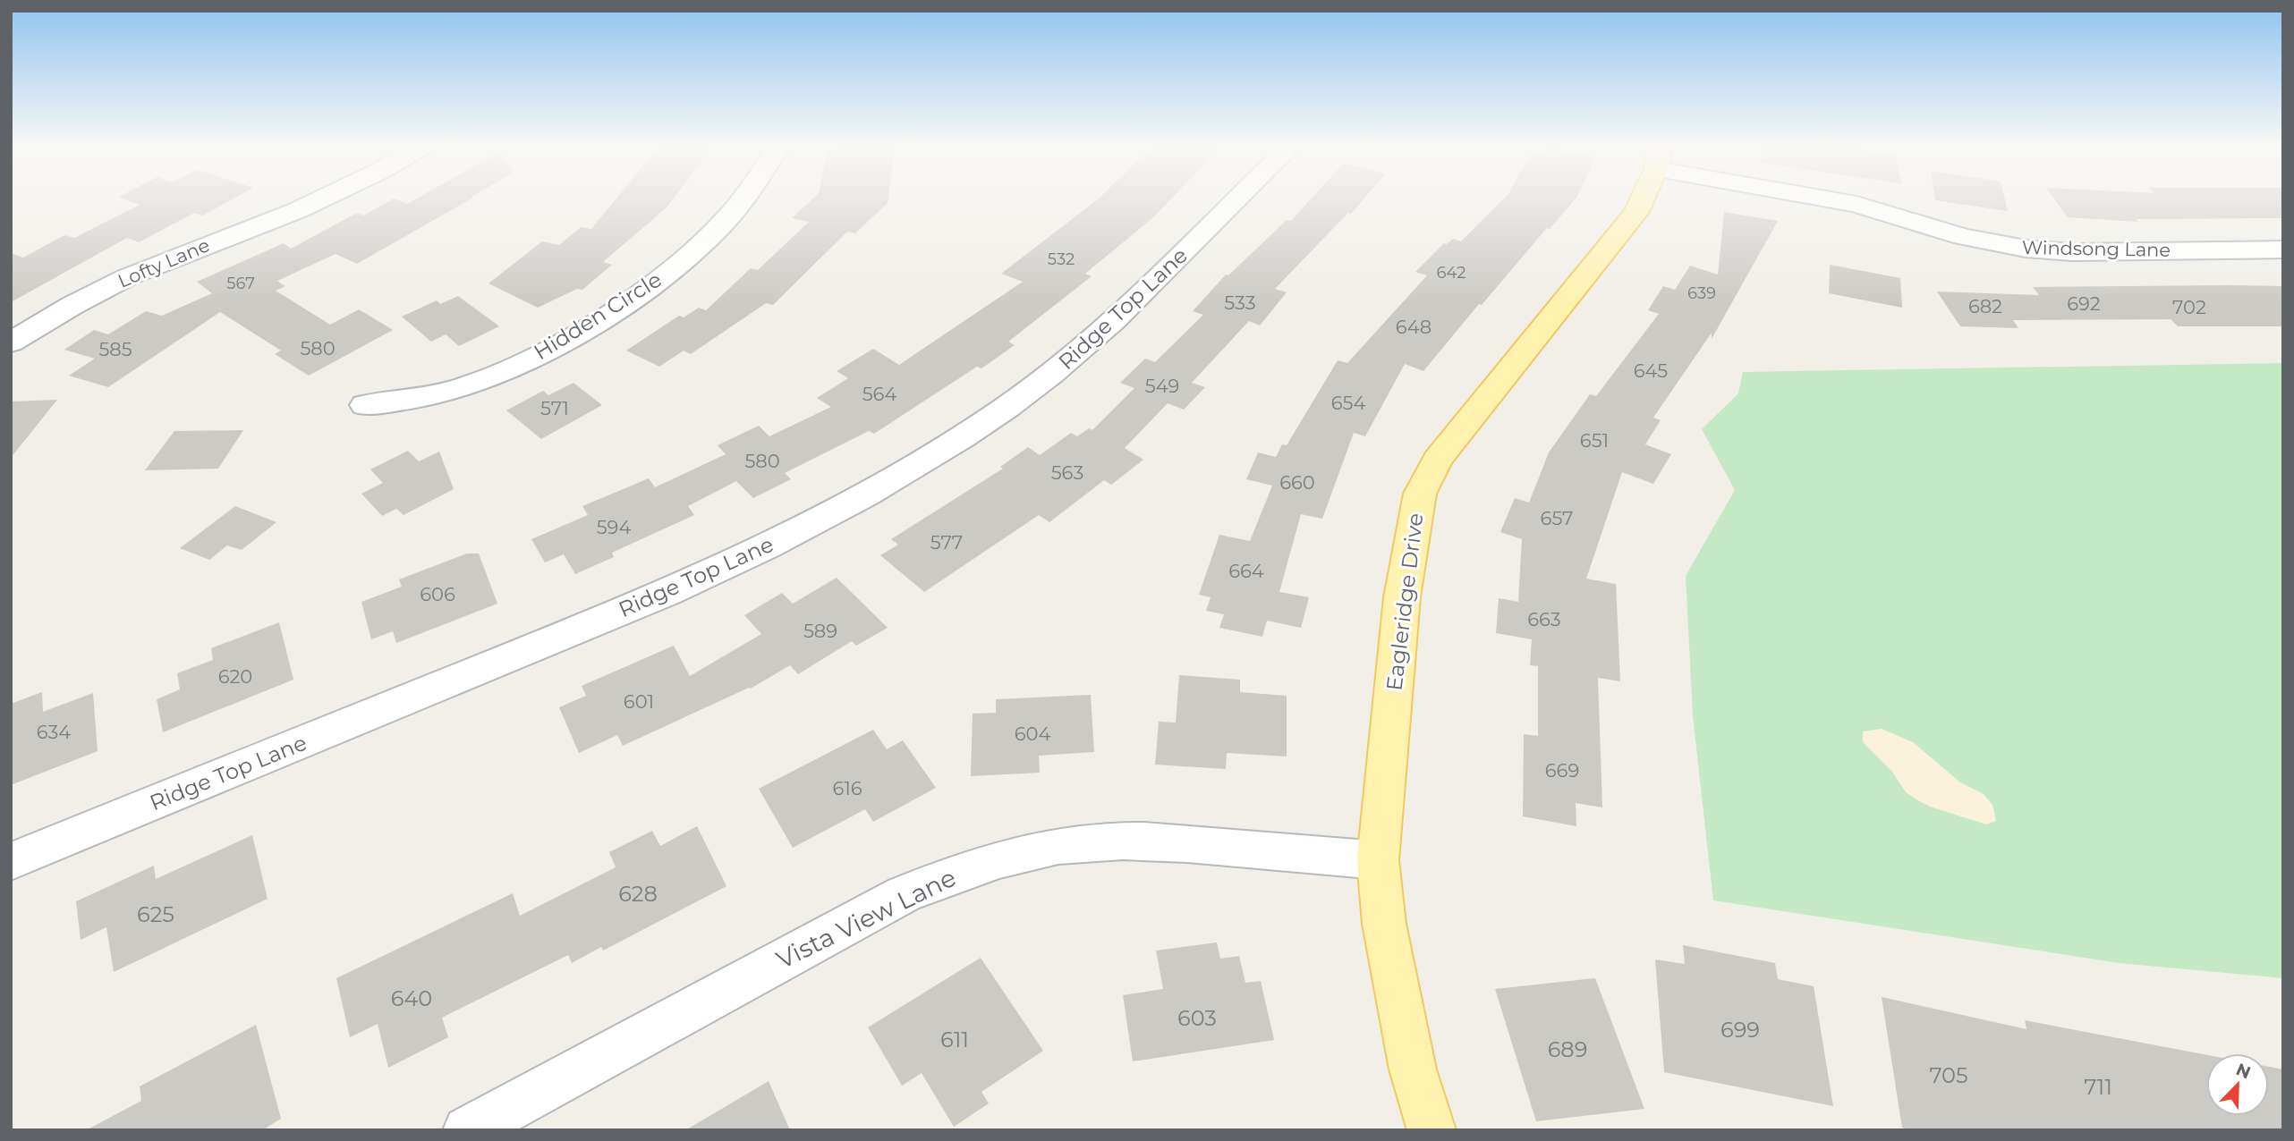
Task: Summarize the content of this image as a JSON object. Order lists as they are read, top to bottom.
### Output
{
  "streets": {
    "main road": ["Eagleridge Drive"],
    "street": [
      "Windsong Lane",
      "Lofty Lane",
      "Ridge Top Lane",
      "Hidden Circle",
      "Vista View Lane"
    ]
  },
  "crossings": [
    ["Eagleridge Drive", "Vista View Lane"]
  ],
  "house_numbers": [
    "532",
    "642",
    "567",
    "639",
    "533",
    "692",
    "682",
    "702",
    "648",
    "580",
    "585",
    "645",
    "549",
    "564",
    "654",
    "571",
    "651",
    "580",
    "563",
    "660",
    "657",
    "594",
    "577",
    "664",
    "606",
    "663",
    "589",
    "620",
    "601",
    "634",
    "604",
    "669",
    "616",
    "628",
    "625",
    "640",
    "603",
    "699",
    "611",
    "689",
    "705",
    "711"
  ],
  "north": "top right"
}
